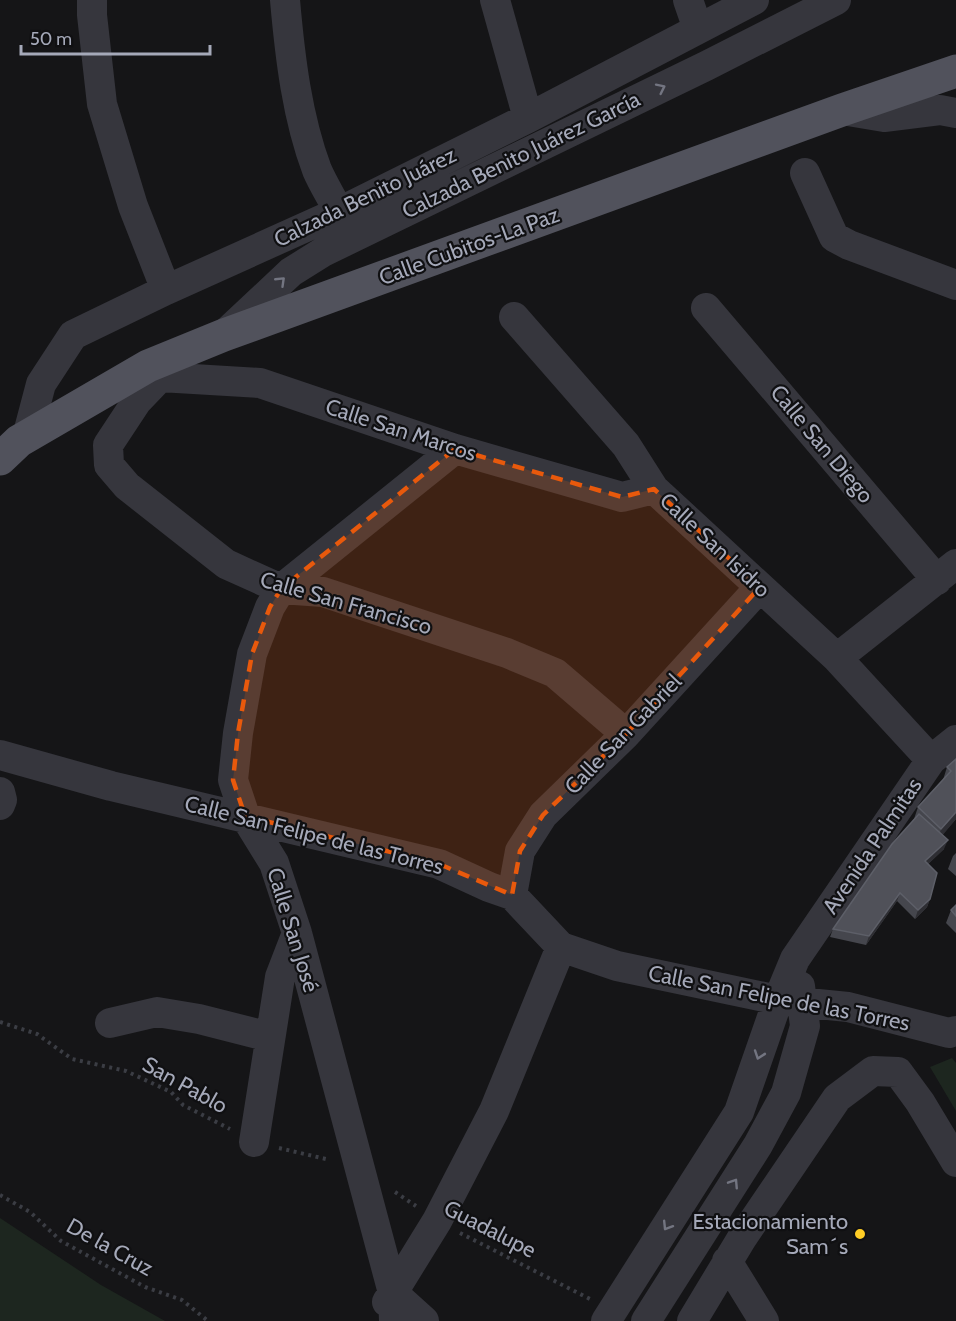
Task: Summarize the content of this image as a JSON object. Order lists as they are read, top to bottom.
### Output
{
  "streets": {
    "main road": ["Calle Cubitos-La Paz"],
    "street": [
      "Calzada Benito Juárez García",
      "Calzada Benito Juárez",
      "Calle San Marcos",
      "Calle San Diego",
      "Calle San Isidro",
      "Calle San Francisco",
      "Calle San Gabriel",
      "Calle San Felipe de las Torres",
      "Avenida Palmitas",
      "Calle San José"
    ],
    "path": ["San Pablo", "Guadalupe", "De la Cruz"]
  },
  "crossings": [
    ["Calzada Benito Juárez García", "Calle Cubitos-La Paz"],
    ["Calzada Benito Juárez", "Calle Cubitos-La Paz"],
    ["Calle Cubitos-La Paz", "Calle San Marcos"],
    ["Calle Cubitos-La Paz", "Calle San Francisco"],
    ["Calle San Marcos", "Calle San Isidro"],
    ["Calle San Marcos", "Calle San Francisco"],
    ["Calle San Marcos", "Calle San José"],
    ["Calle San Isidro", "Calle San Gabriel"],
    ["Calle San Isidro", "Avenida Palmitas"],
    ["Calle San Francisco", "Calle San Gabriel"],
    ["Calle San Francisco", "Calle San José"],
    ["Calle San Gabriel", "Calle San Felipe de las Torres"],
    ["Calle San Felipe de las Torres", "Avenida Palmitas"],
    ["Calle San Felipe de las Torres", "Calle San José"],
    ["Avenida Palmitas", "Guadalupe"],
    ["Calle San José", "San Pablo"],
    ["Calle San José", "Guadalupe"],
    ["San Pablo", "Guadalupe"]
  ],
  "one_way": ["Calzada Benito Juárez García"],
  "places": ["Estacionamiento Sam´s"],
  "scale_bar": "50 m"
}
